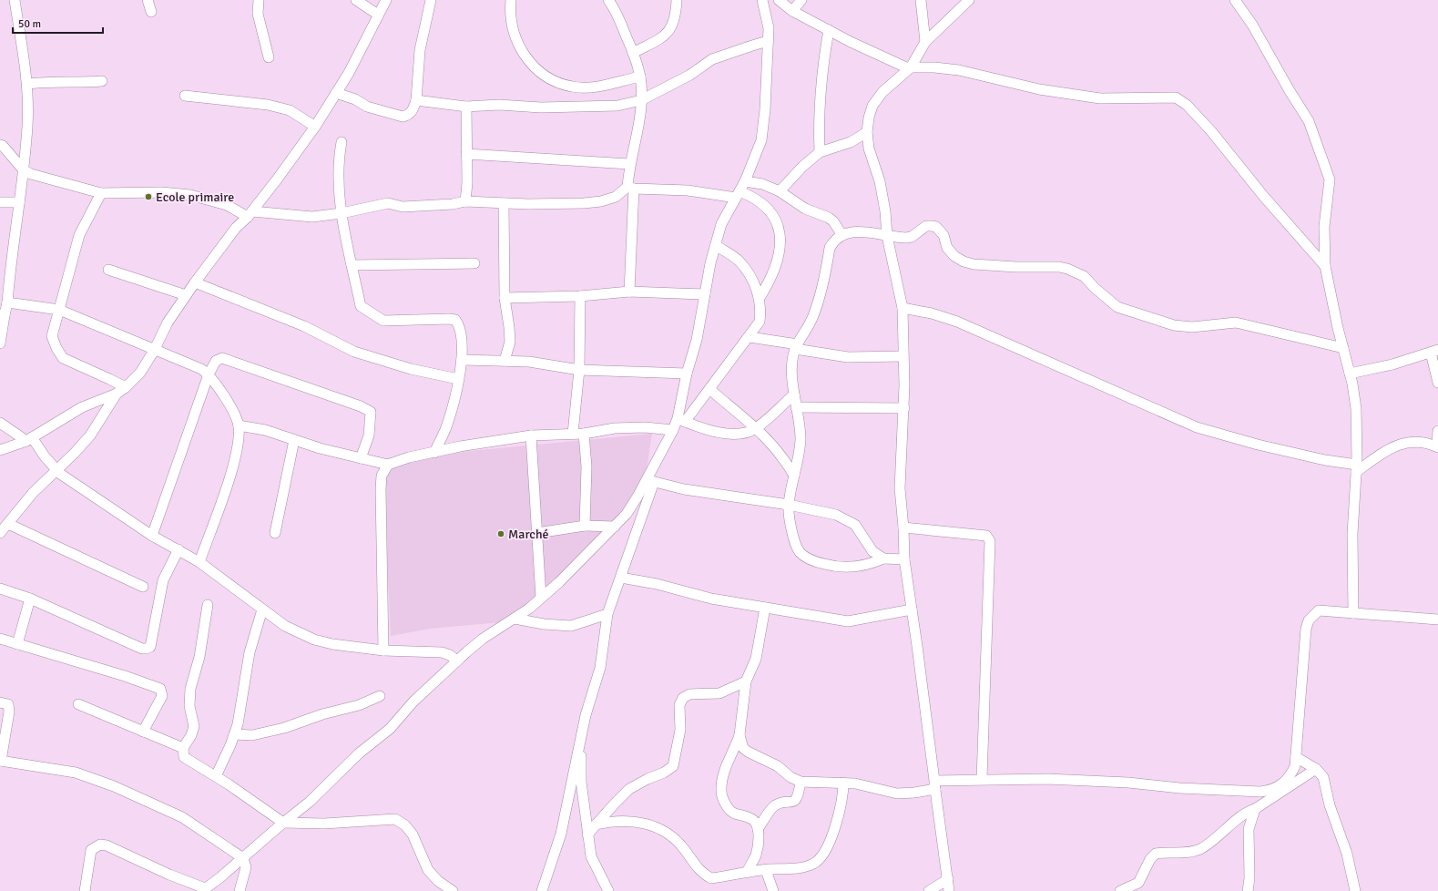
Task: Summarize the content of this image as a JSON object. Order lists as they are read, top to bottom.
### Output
{
  "places": ["Ecole primaire", "Marché"],
  "scale_bar": "50 m"
}
